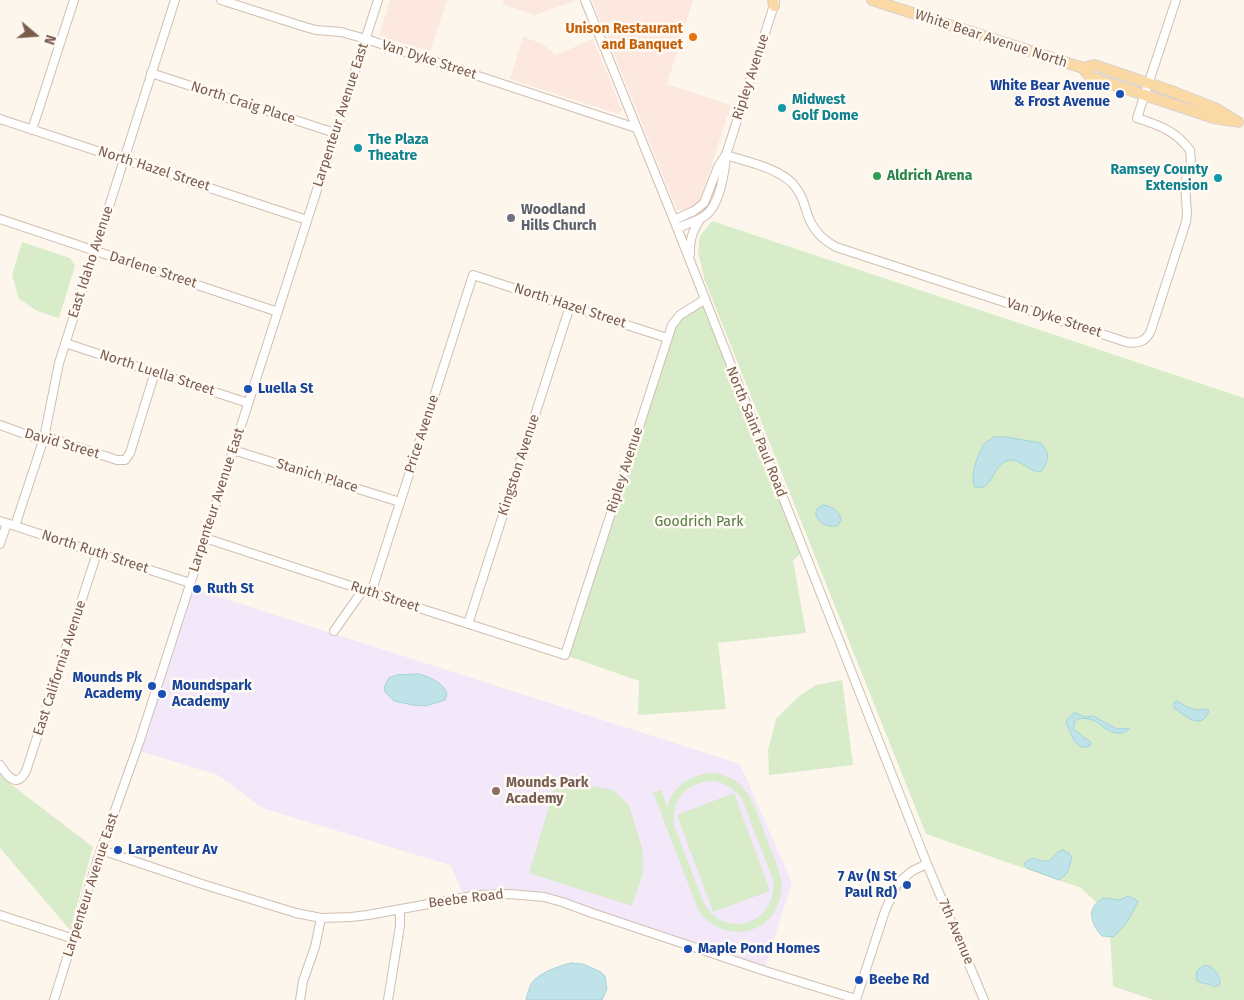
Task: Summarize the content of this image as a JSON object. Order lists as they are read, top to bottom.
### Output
{
  "streets": {
    "main road": ["White Bear Avenue North"],
    "street": [
      "Van Dyke Street",
      "Ripley Avenue",
      "North Craig Place",
      "Larpenteur Avenue East",
      "North Hazel Street",
      "East Idaho Avenue",
      "Darlene Street",
      "North Luella Street",
      "North Saint Paul Road",
      "Price Avenue",
      "David Street",
      "Kingston Avenue",
      "Stanich Place",
      "North Ruth Street",
      "Ruth Street",
      "East California Avenue",
      "Beebe Road",
      "7th Avenue"
    ]
  },
  "crossings": [
    ["White Bear Avenue North", "Van Dyke Street"],
    ["Van Dyke Street", "Ripley Avenue"],
    ["Van Dyke Street", "Larpenteur Avenue East"],
    ["Van Dyke Street", "North Saint Paul Road"],
    ["Ripley Avenue", "North Hazel Street"],
    ["Ripley Avenue", "North Saint Paul Road"],
    ["Ripley Avenue", "Ruth Street"],
    ["North Craig Place", "Larpenteur Avenue East"],
    ["North Craig Place", "East Idaho Avenue"],
    ["Larpenteur Avenue East", "North Hazel Street"],
    ["Larpenteur Avenue East", "Darlene Street"],
    ["Larpenteur Avenue East", "North Luella Street"],
    ["Larpenteur Avenue East", "Stanich Place"],
    ["Larpenteur Avenue East", "North Ruth Street"],
    ["Larpenteur Avenue East", "Ruth Street"],
    ["Larpenteur Avenue East", "Beebe Road"],
    ["North Hazel Street", "East Idaho Avenue"],
    ["North Hazel Street", "Price Avenue"],
    ["North Hazel Street", "Kingston Avenue"],
    ["East Idaho Avenue", "Darlene Street"],
    ["East Idaho Avenue", "North Luella Street"],
    ["East Idaho Avenue", "David Street"],
    ["East Idaho Avenue", "North Ruth Street"],
    ["North Luella Street", "David Street"],
    ["North Saint Paul Road", "7th Avenue"],
    ["Price Avenue", "Stanich Place"],
    ["Price Avenue", "Ruth Street"],
    ["Kingston Avenue", "Ruth Street"],
    ["North Ruth Street", "East California Avenue"]
  ],
  "parks": ["Goodrich Park"],
  "places": [
    "Unison Restaurant and Banquet",
    "White Bear Avenue & Frost Avenue",
    "Midwest Golf Dome",
    "The Plaza Theatre",
    "Aldrich Arena",
    "Ramsey County Extension",
    "Woodland Hills Church",
    "Luella St",
    "Ruth St",
    "Mounds Pk Academy",
    "Moundspark Academy",
    "Mounds Park Academy",
    "Larpenteur Av",
    "7 Av (N St Paul Rd)",
    "Maple Pond Homes",
    "Beebe Rd"
  ],
  "north": "right"
}
